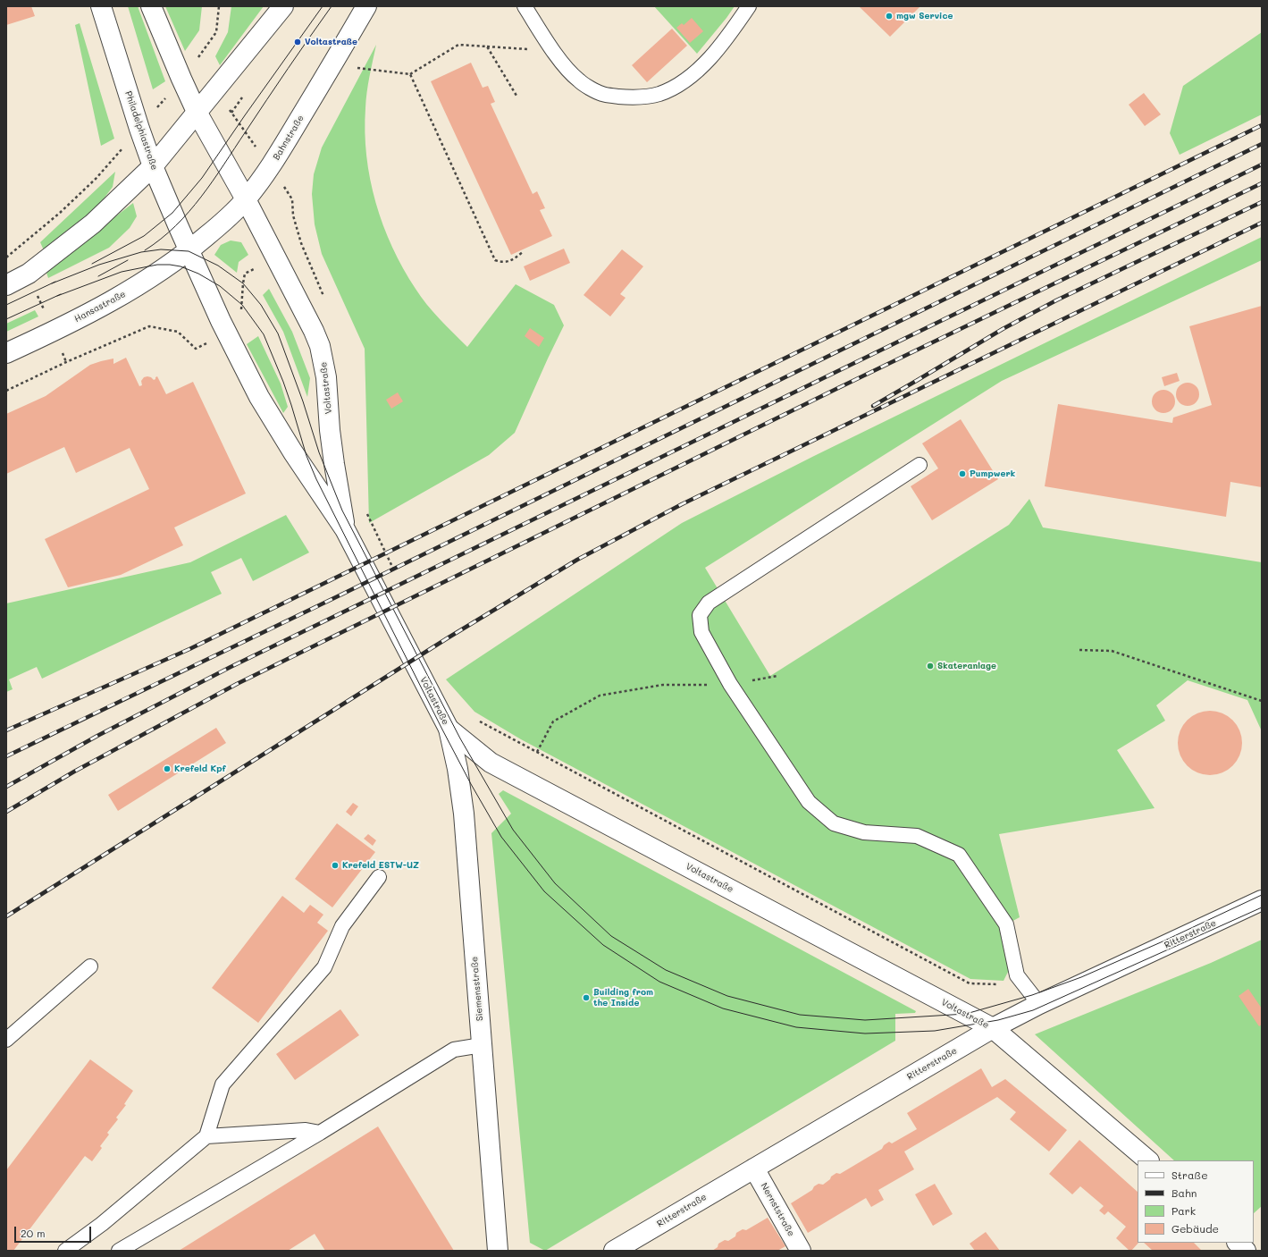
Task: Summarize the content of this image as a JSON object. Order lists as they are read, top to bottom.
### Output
{
  "streets": {
    "main road": [
      "Philadelphiastraße",
      "Bahnstraße",
      "Hansastraße",
      "Voltastraße",
      "Ritterstraße",
      "Siemensstraße",
      "Nernststraße"
    ]
  },
  "crossings": [
    ["Philadelphiastraße", "Bahnstraße"],
    ["Philadelphiastraße", "Hansastraße"],
    ["Philadelphiastraße", "Voltastraße"],
    ["Bahnstraße", "Hansastraße"],
    ["Bahnstraße", "Voltastraße"],
    ["Hansastraße", "Voltastraße"],
    ["Voltastraße", "Ritterstraße"],
    ["Voltastraße", "Siemensstraße"],
    ["Ritterstraße", "Nernststraße"]
  ],
  "places": [
    "mgw Service",
    "Voltastraße",
    "Pumpwerk",
    "Skateranlage",
    "Krefeld Kpf",
    "Krefeld ESTW-UZ",
    "Building from the Inside"
  ],
  "legend": [
    "Straße",
    "Bahn",
    "Park",
    "Gebäude"
  ],
  "scale_bar": "20 m"
}
